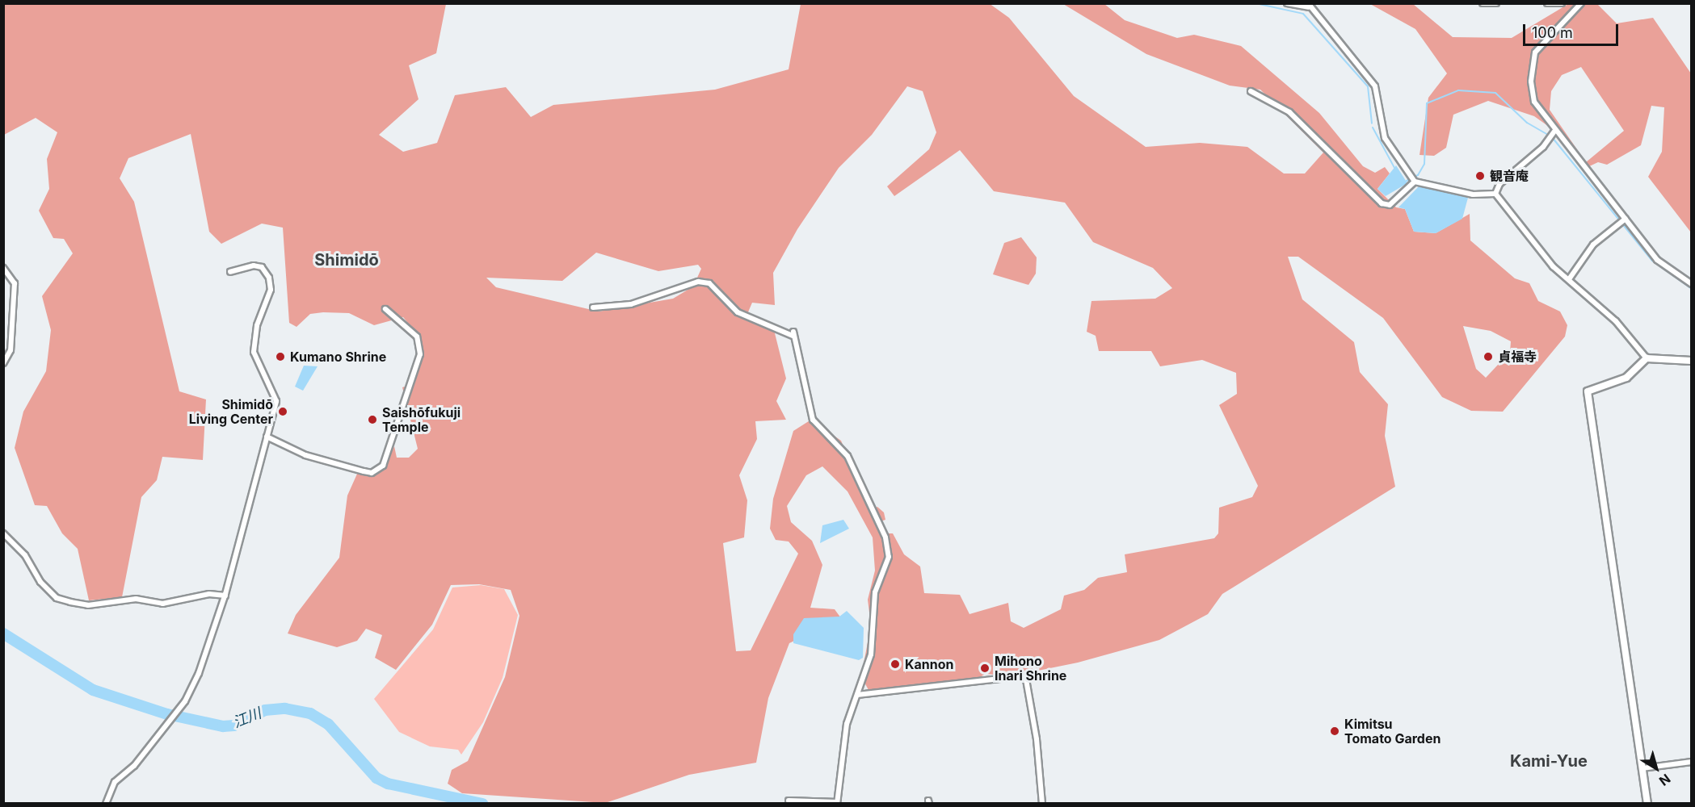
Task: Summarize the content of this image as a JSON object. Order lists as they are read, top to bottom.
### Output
{
  "districts": ["Shimidō", "Kami-Yue"],
  "water": ["江川"],
  "places": [
    "観音庵",
    "Kumano Shrine",
    "貞福寺",
    "Shimidō Living Center",
    "Saishōfukuji Temple",
    "Kannon",
    "Mihono Inari Shrine",
    "Kimitsu Tomato Garden"
  ],
  "scale_bar": "100 m",
  "north": "bottom right"
}
